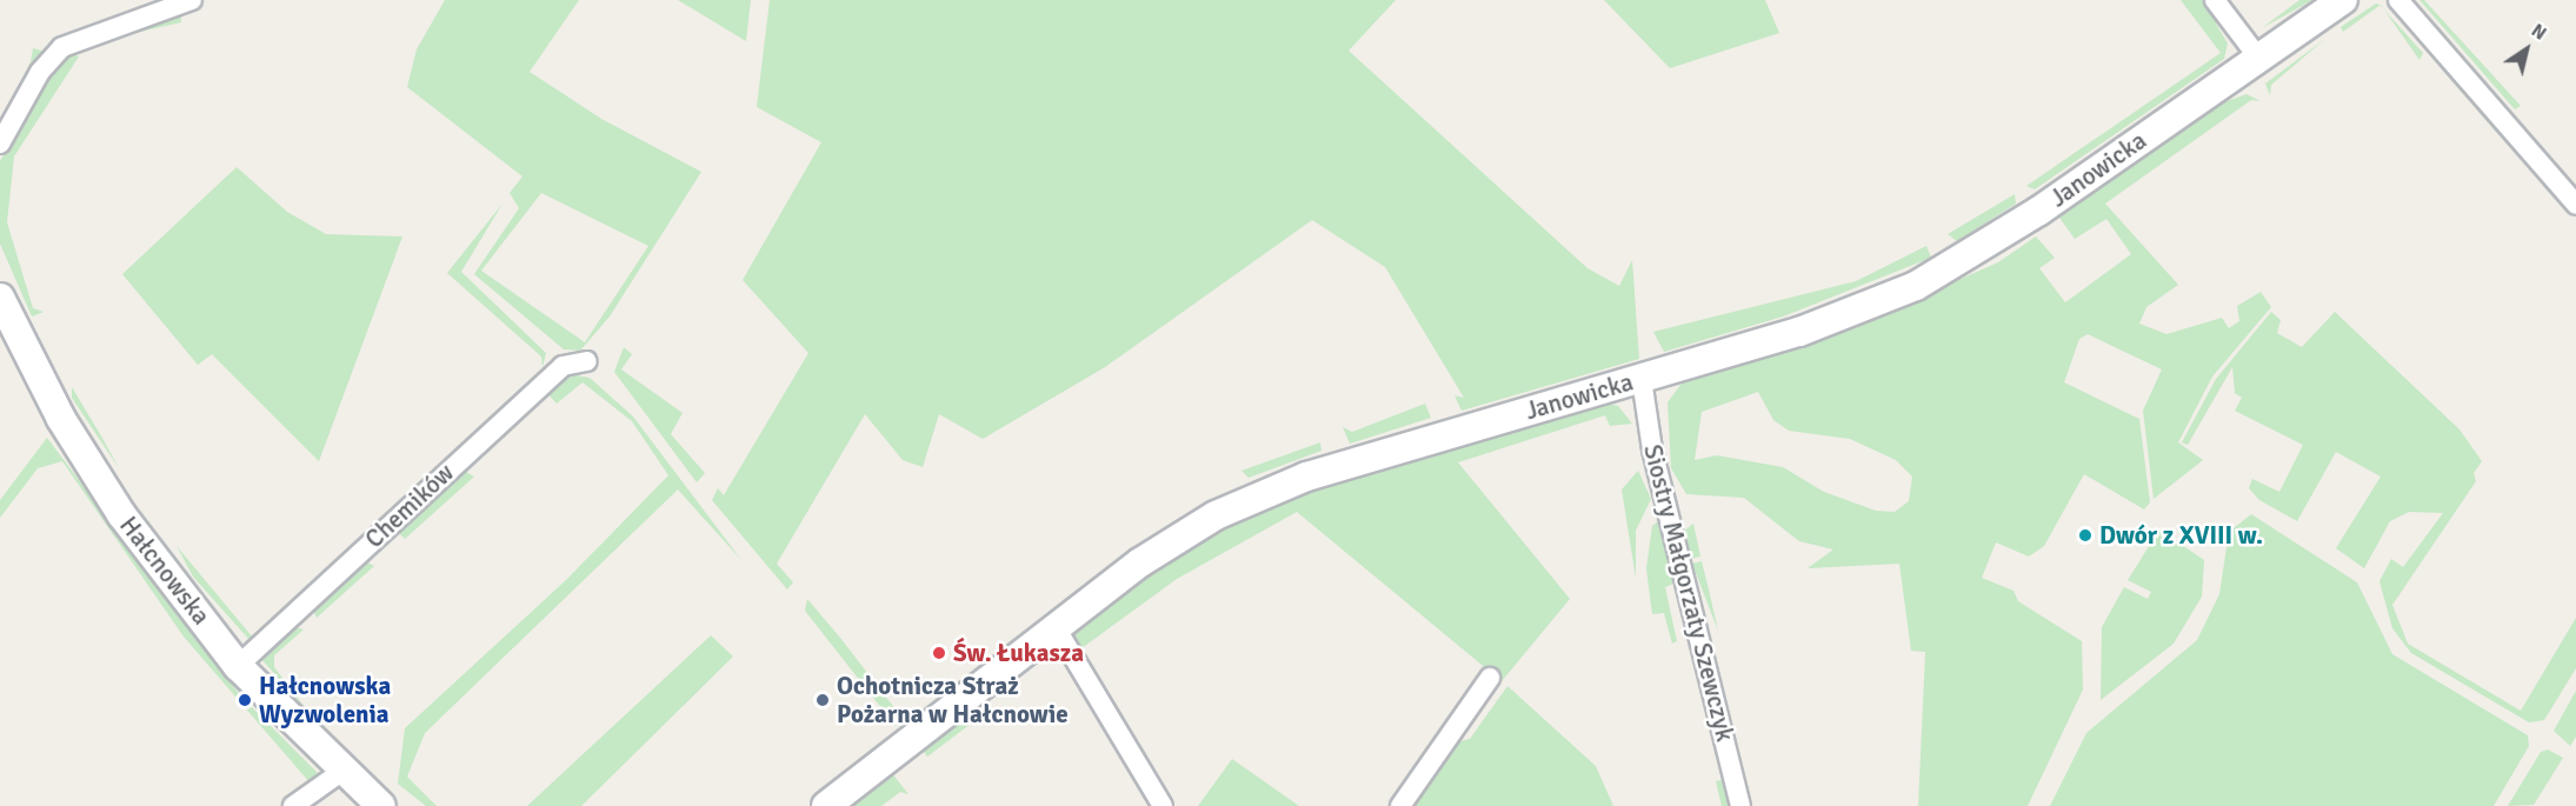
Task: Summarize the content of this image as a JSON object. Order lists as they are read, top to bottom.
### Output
{
  "streets": {
    "street": [
      "Janowicka",
      "Chemików",
      "Hałcnowska",
      "Siostry Małgorzaty Szewczyk"
    ]
  },
  "crossings": [
    ["Janowicka", "Siostry Małgorzaty Szewczyk"],
    ["Chemików", "Hałcnowska"]
  ],
  "places": [
    "Dwór z XVIII w.",
    "Św. Łukasza",
    "Hałcnowska Wyzwolenia",
    "Ochotnicza Straż Pożarna w Hałcnowie"
  ],
  "north": "top right"
}
